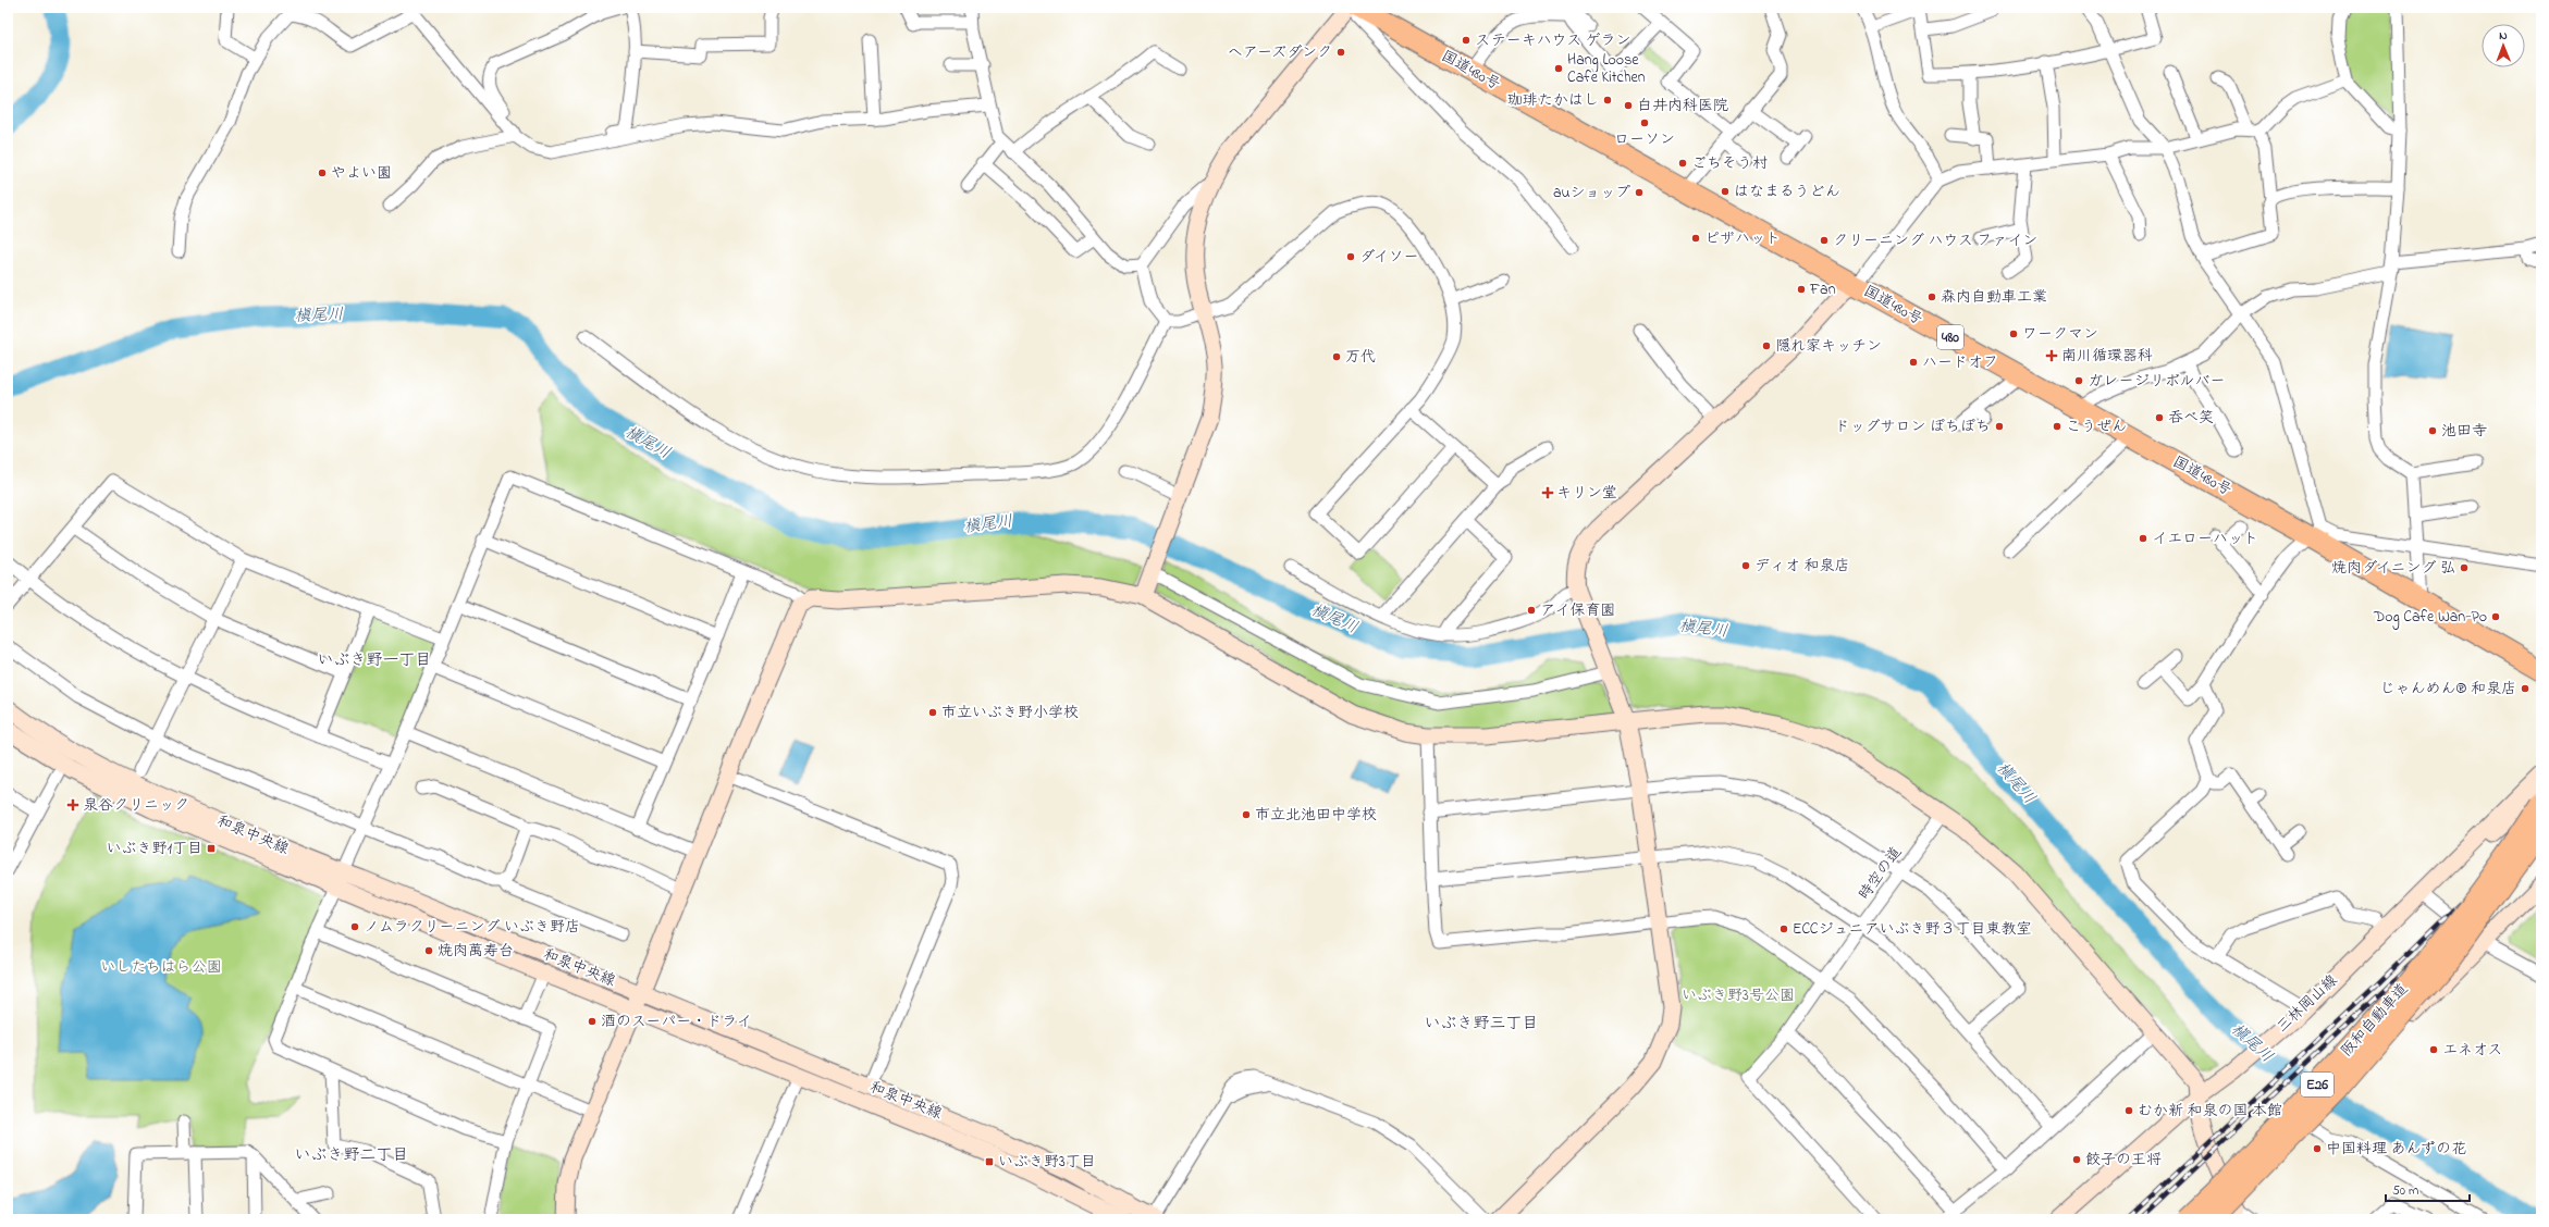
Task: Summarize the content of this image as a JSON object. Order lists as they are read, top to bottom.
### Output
{
  "streets": {
    "highway": [
      "国道480号",
      "480",
      "阪和自動車道",
      "E26"
    ],
    "street": ["和泉中央線", "時空の道", "三林岡山線"]
  },
  "districts": ["いぶき野一丁目", "いぶき野三丁目", "いぶき野二丁目"],
  "water": ["槇尾川"],
  "parks": ["いしたちはら公園", "いぶき野3号公園"],
  "places": {
    "other": [
      "ステーキハウス ゲラン",
      "ヘアーズダンク",
      "Hang Loose Cafe Kitchen",
      "珈琲たかはし",
      "白井内科医院",
      "ローソン",
      "ごちそう村",
      "やよい園",
      "はなまるうどん",
      "auショップ",
      "ピザハット",
      "クリーニング ハウス ファイン",
      "ダイソー",
      "Fan",
      "森内自動車工業",
      "ワークマン",
      "隠れ家キッチン",
      "万代",
      "ハードオフ",
      "ガレージリボルバー",
      "呑べ笑",
      "ドッグサロン ぽちぽち",
      "こうぜん",
      "池田寺",
      "イエローハット",
      "ディオ 和泉店",
      "焼肉ダイニング 弘",
      "アイ保育園",
      "Dog Cafe Wan-Po",
      "じゃんめん® 和泉店",
      "市立いぶき野小学校",
      "市立北池田中学校",
      "ノムラクリーニング いぶき野店",
      "ECCジュニアいぶき野３丁目東教室",
      "焼肉萬寿台",
      "酒のスーパー・ドライ",
      "エネオス",
      "むか新 和泉の国 本館",
      "中国料理 あんずの花",
      "餃子の王将"
    ],
    "health": ["南川循環器科", "キリン堂", "泉谷クリニック"],
    "transit": ["いぶき野1丁目", "いぶき野3丁目"]
  },
  "scale_bar": "50 m",
  "north": "top"
}
